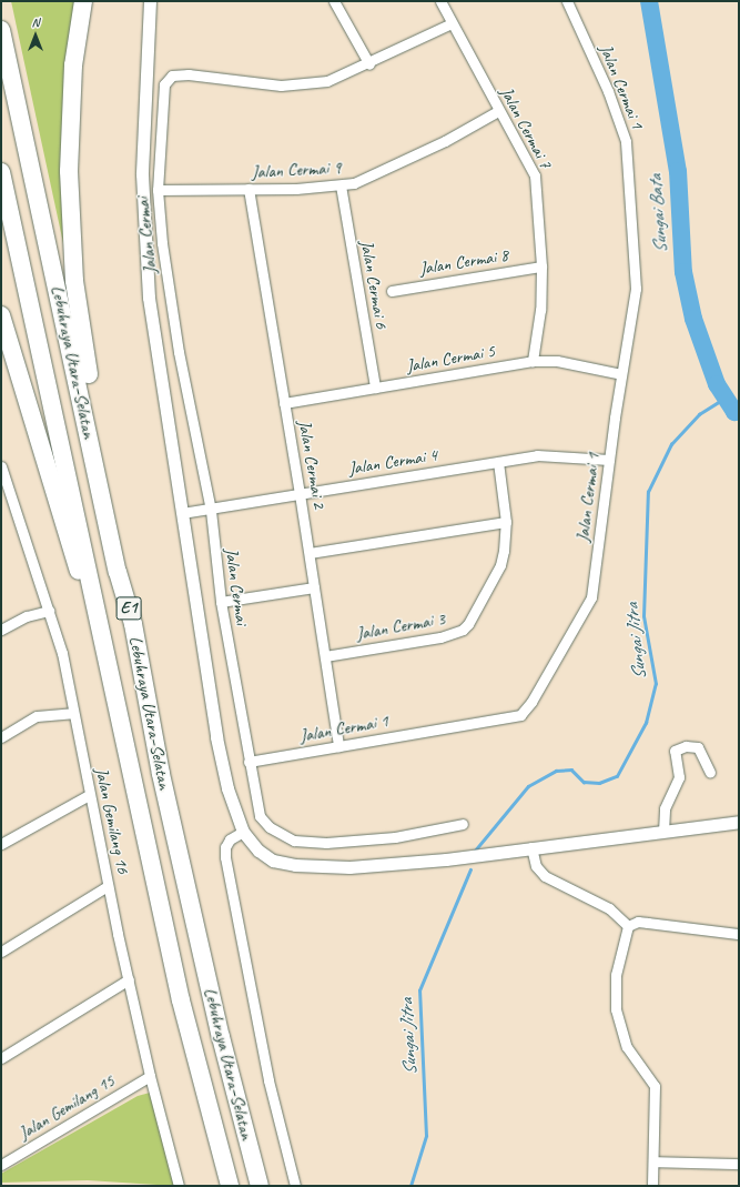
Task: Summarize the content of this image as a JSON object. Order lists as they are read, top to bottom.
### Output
{
  "streets": {
    "highway": ["Lebuhraya Utara–Selatan", "E1"],
    "street": [
      "Jalan Cermai 1",
      "Jalan Cermai 7",
      "Jalan Cermai 9",
      "Jalan Cermai",
      "Jalan Cermai 8",
      "Jalan Cermai 6",
      "Jalan Cermai 5",
      "Jalan Cermai 4",
      "Jalan Cermai 2",
      "Jalan Cermai 3",
      "Jalan Gemilang 16",
      "Jalan Gemilang 15"
    ]
  },
  "crossings": [
    ["Jalan Cermai 1", "Jalan Cermai"],
    ["Jalan Cermai 1", "Jalan Cermai 5"],
    ["Jalan Cermai 1", "Jalan Cermai 4"],
    ["Jalan Cermai 1", "Jalan Cermai 2"],
    ["Jalan Cermai 7", "Jalan Cermai 9"],
    ["Jalan Cermai 7", "Jalan Cermai 8"],
    ["Jalan Cermai 7", "Jalan Cermai 5"],
    ["Jalan Cermai 9", "Jalan Cermai"],
    ["Jalan Cermai 9", "Jalan Cermai 6"],
    ["Jalan Cermai 9", "Jalan Cermai 2"],
    ["Jalan Cermai", "Jalan Cermai 4"],
    ["Jalan Cermai 6", "Jalan Cermai 5"],
    ["Jalan Cermai 5", "Jalan Cermai 2"],
    ["Jalan Cermai 4", "Jalan Cermai 2"],
    ["Jalan Cermai 4", "Jalan Cermai 3"],
    ["Jalan Cermai 2", "Jalan Cermai 3"],
    ["Jalan Gemilang 16", "Jalan Gemilang 15"]
  ],
  "water": ["Sungai Bata", "Sungai Jitra"],
  "north": "top"
}
